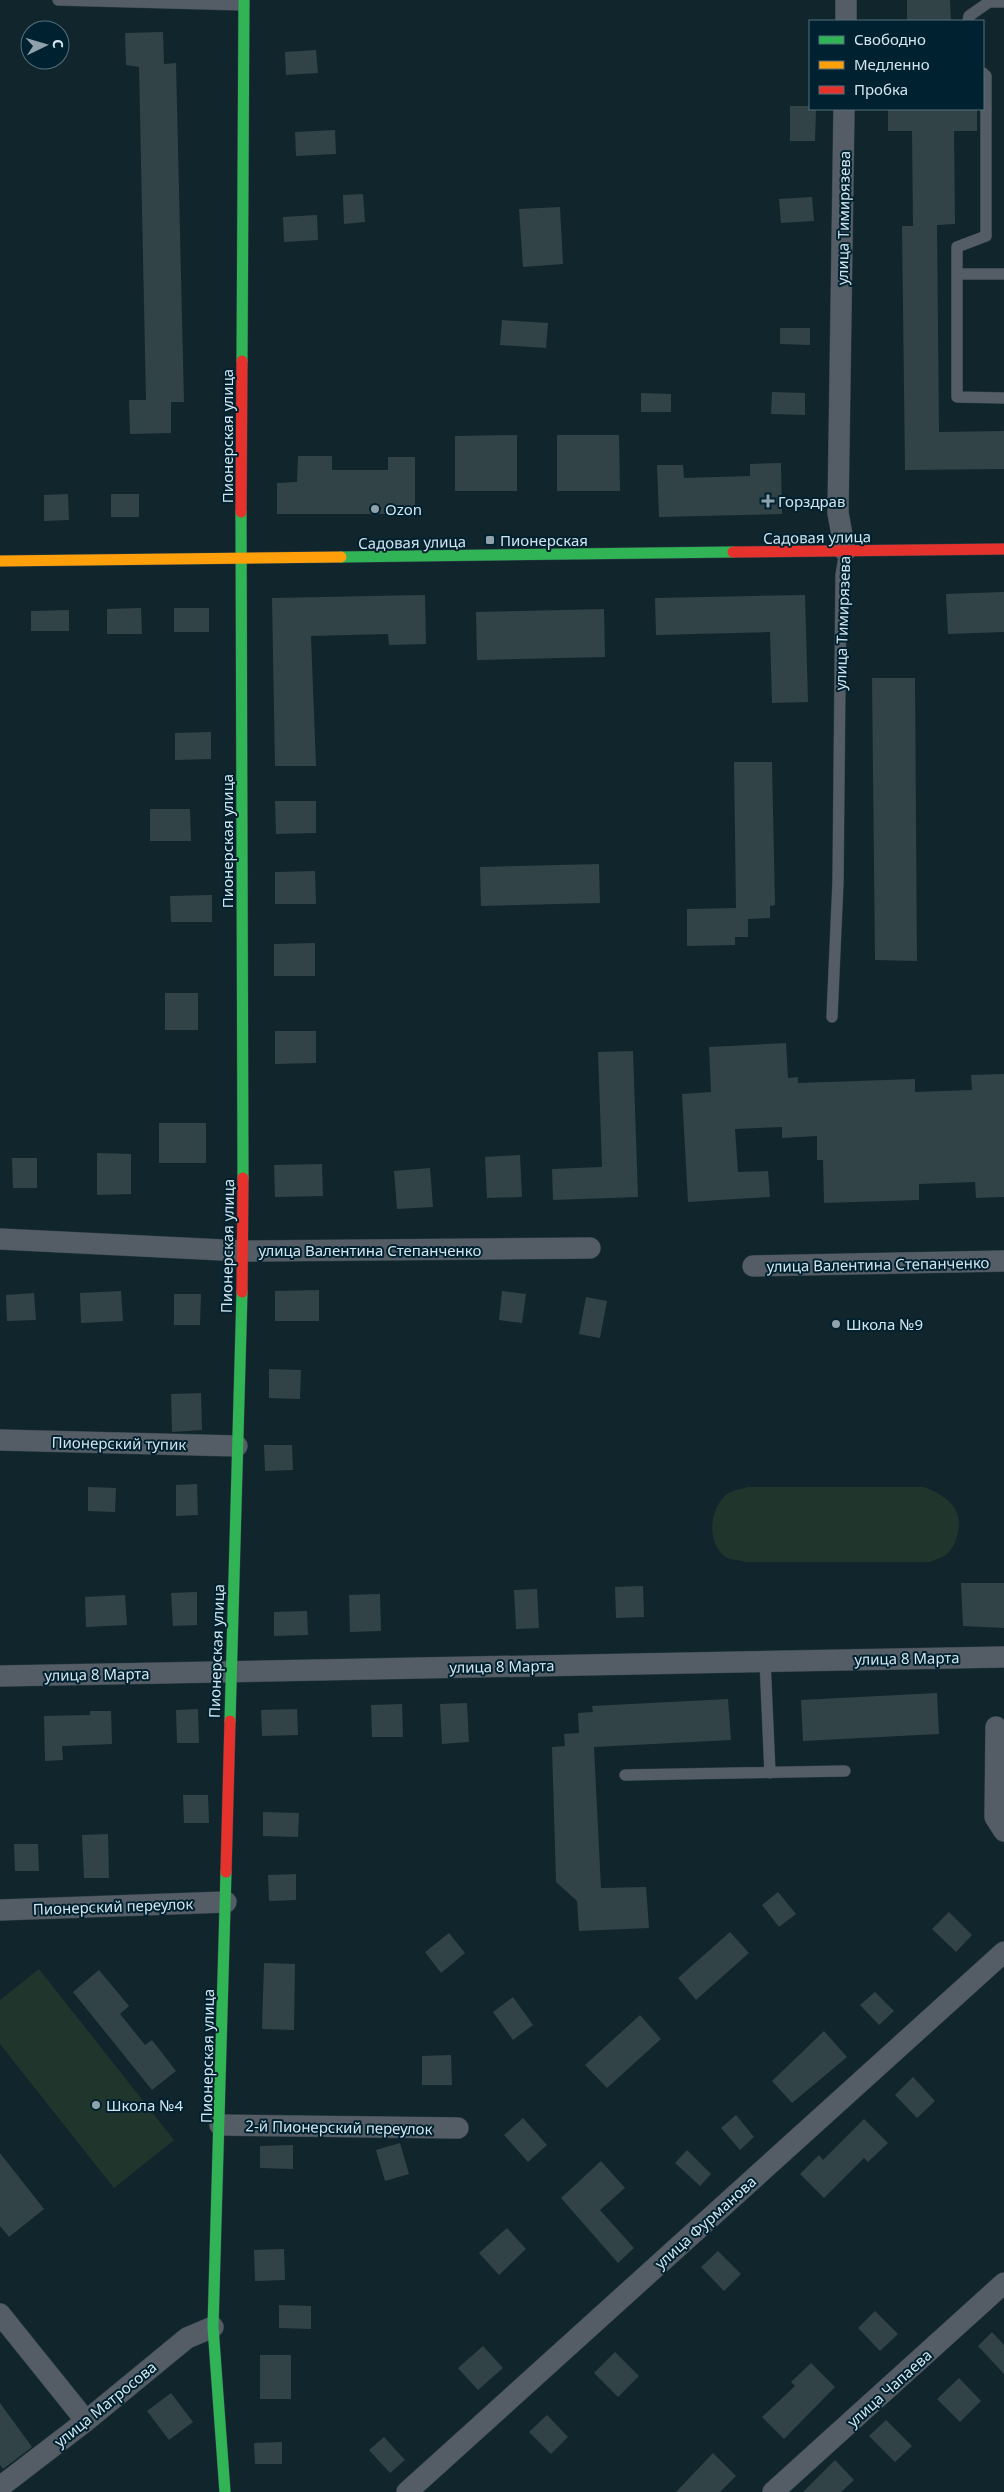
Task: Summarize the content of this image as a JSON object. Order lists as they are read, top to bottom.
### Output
{
  "streets": {
    "street": [
      "улица Тимирязева",
      "Пионерская улица",
      "Садовая улица",
      "улица Валентина Степанченко",
      "Пионерский тупик",
      "улица 8 Марта",
      "Пионерский переулок",
      "2-й Пионерский переулок",
      "улица Фурманова",
      "улица Чапаева",
      "улица Матросова"
    ]
  },
  "crossings": [
    ["улица Тимирязева", "Садовая улица"],
    ["Пионерская улица", "Садовая улица"],
    ["Пионерская улица", "улица Валентина Степанченко"],
    ["Пионерская улица", "Пионерский тупик"],
    ["Пионерская улица", "улица 8 Марта"],
    ["Пионерская улица", "Пионерский переулок"],
    ["Пионерская улица", "2-й Пионерский переулок"],
    ["Пионерская улица", "улица Матросова"]
  ],
  "places": {
    "health": ["Горздрав"],
    "other": ["Ozon", "Школа №9", "Школа №4"],
    "transit": ["Пионерская"]
  },
  "legend": ["Свободно", "Медленно", "Пробка"],
  "north": "right"
}
